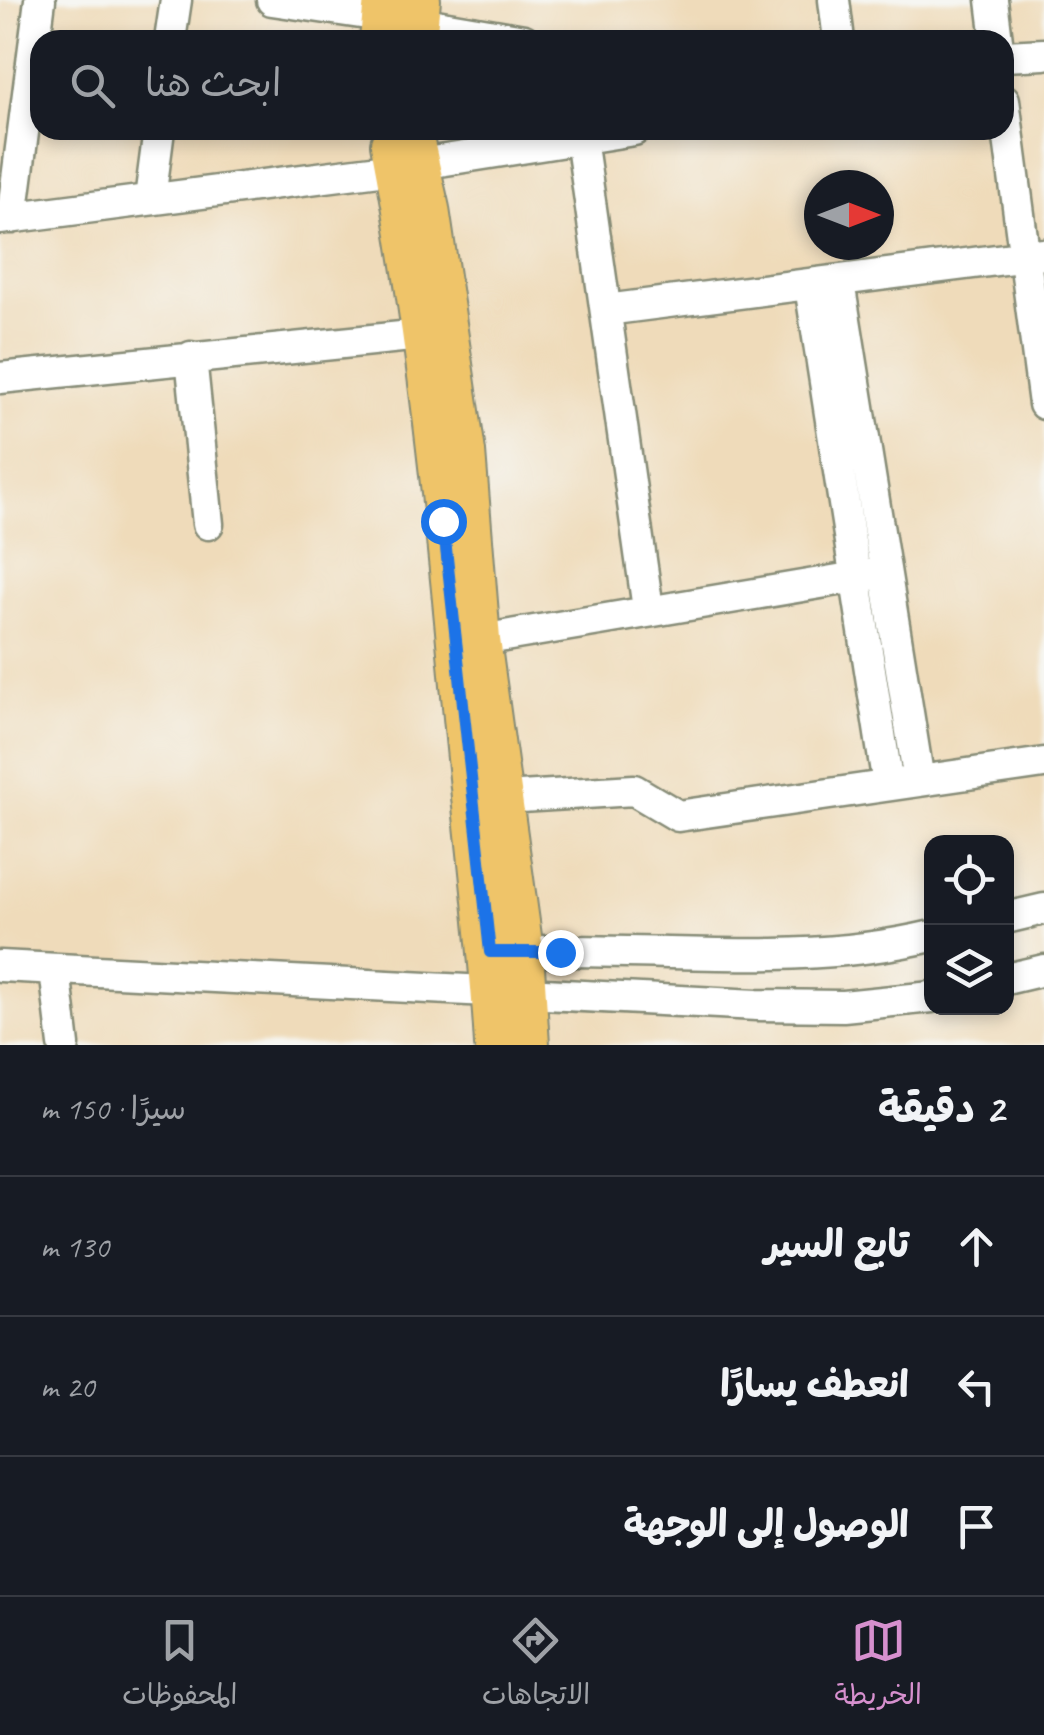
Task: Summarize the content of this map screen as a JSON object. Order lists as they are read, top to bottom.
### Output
{
  "north": "right",
  "page": {
    "search": "ابحث هنا",
    "heading": ["2 دقيقة", "سيرًا · 150 m"],
    "list": [
      ["تابع السير", "130 m"],
      ["انعطف يسارًا", "20 m"],
      "الوصول إلى الوجهة"
    ],
    "nav": ["الخريطة", "الاتجاهات", "المحفوظات"]
  }
}
